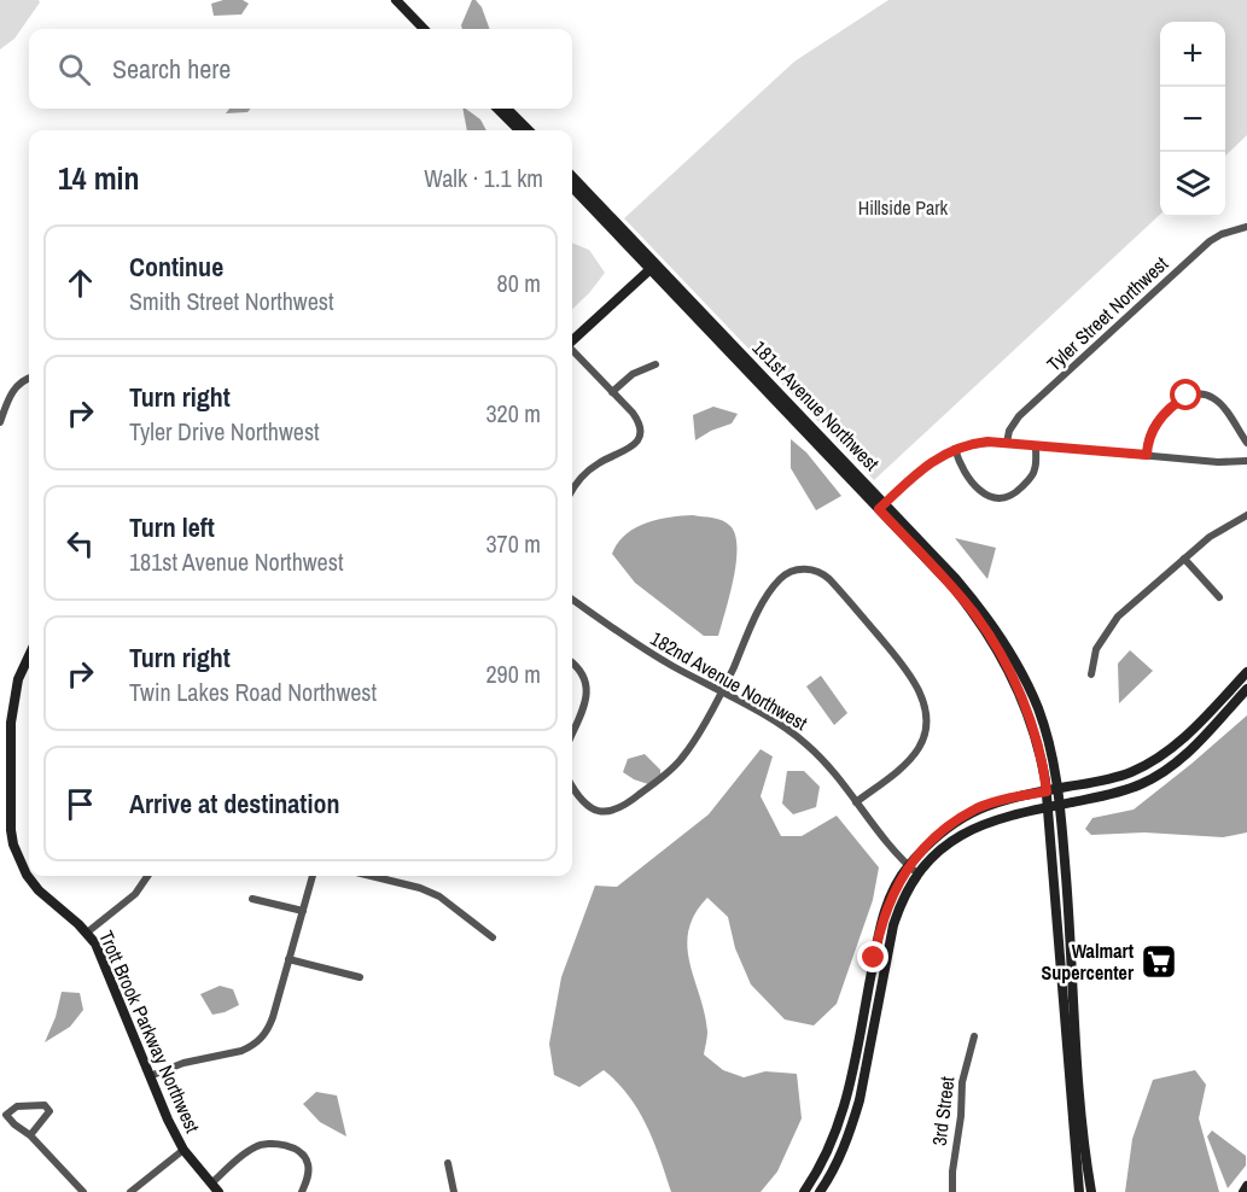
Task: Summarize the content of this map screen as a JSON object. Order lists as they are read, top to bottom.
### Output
{
  "streets": {
    "main road": ["181st Avenue Northwest", "Trott Brook Parkway Northwest"],
    "street": ["Tyler Street Northwest", "182nd Avenue Northwest", "3rd Street"]
  },
  "parks": ["Hillside Park"],
  "places": {
    "supermarket": ["Walmart Supercenter"]
  },
  "page": {
    "map_buttons": ["+", "−"],
    "search": "Search here",
    "heading": ["14 min", "Walk · 1.1 km"],
    "list": [
      ["Continue", "Smith Street Northwest", "80 m"],
      ["Turn right", "Tyler Drive Northwest", "320 m"],
      ["Turn left", "181st Avenue Northwest", "370 m"],
      ["Turn right", "Twin Lakes Road Northwest", "290 m"],
      "Arrive at destination"
    ]
  }
}
